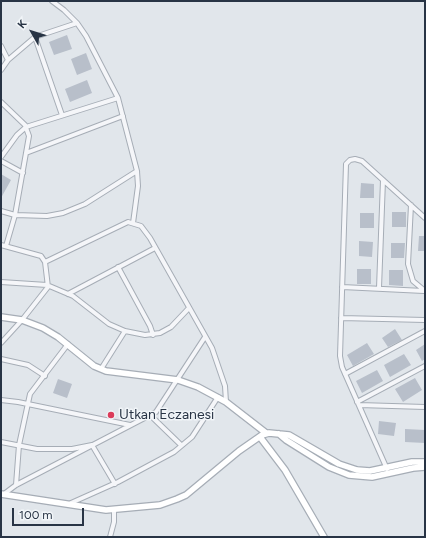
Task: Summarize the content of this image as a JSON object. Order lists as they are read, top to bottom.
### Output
{
  "places": ["Utkan Eczanesi"],
  "scale_bar": "100 m",
  "north": "top left"
}
